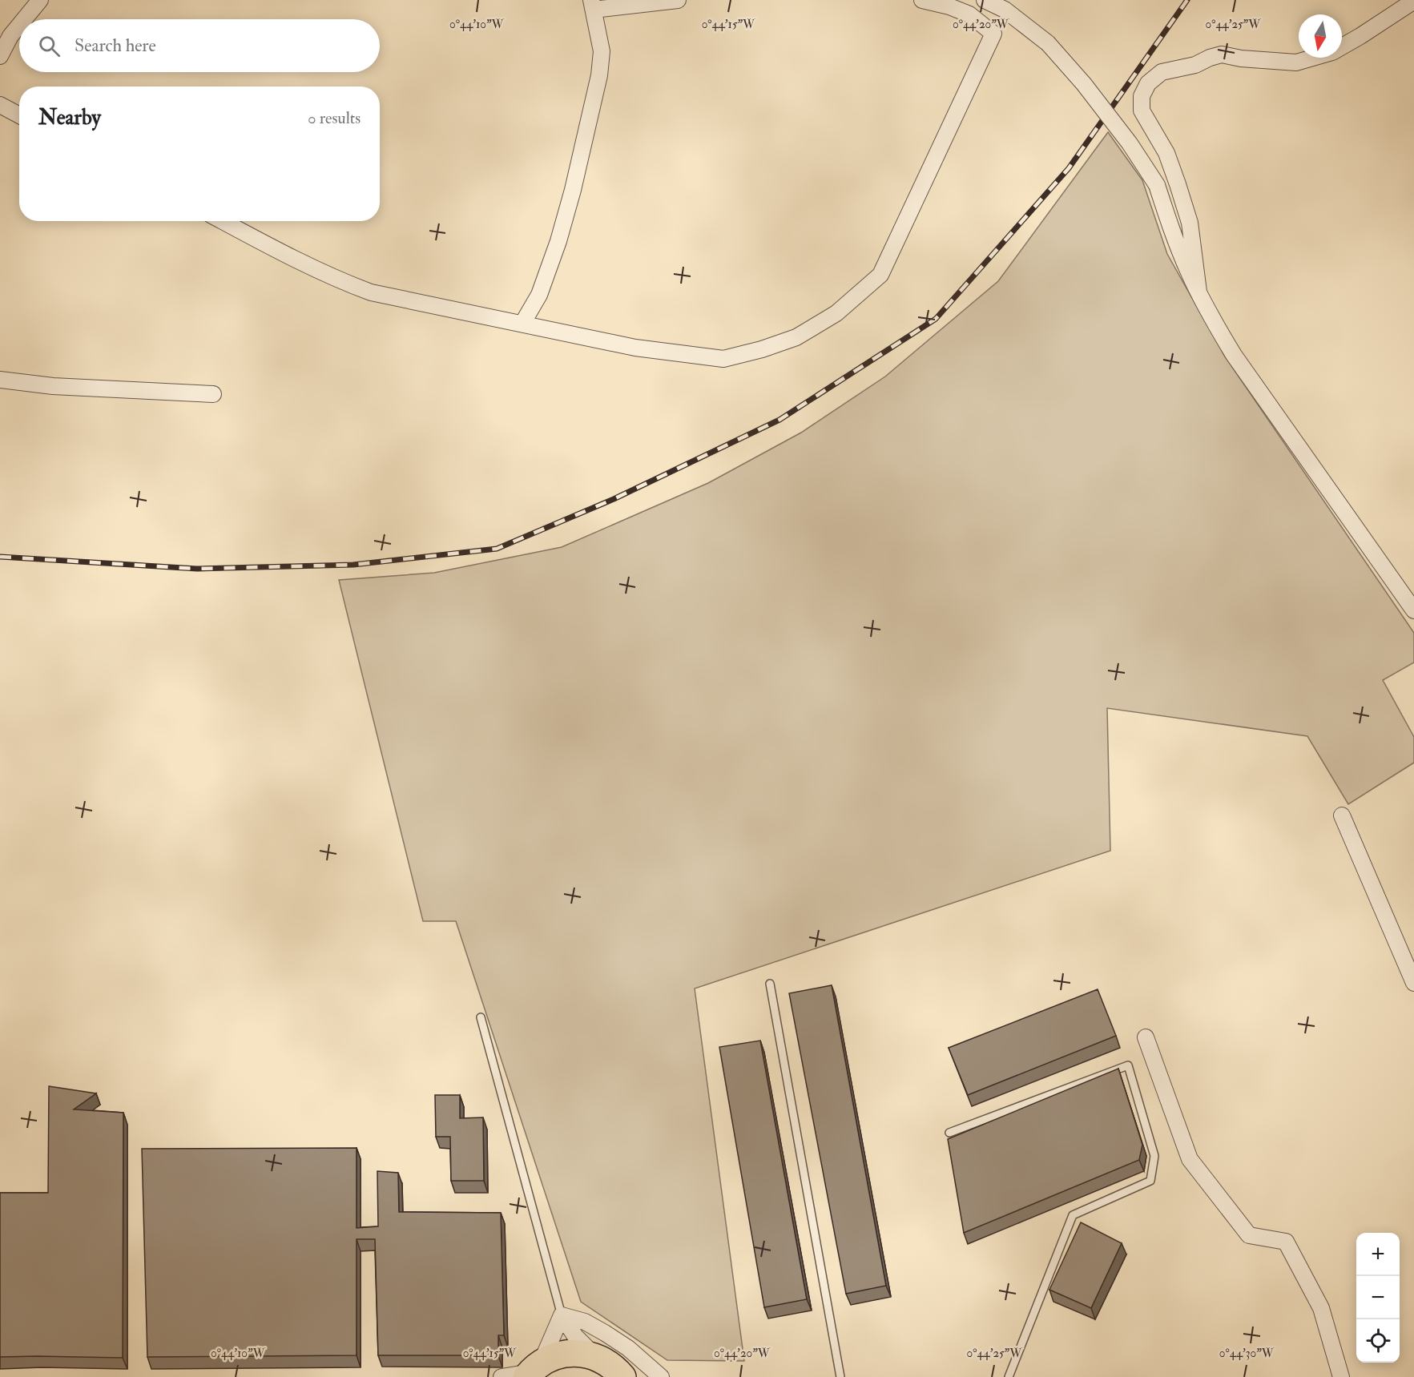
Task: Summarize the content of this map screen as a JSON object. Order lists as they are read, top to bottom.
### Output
{
  "north": "bottom",
  "page": {
    "search": "Search here",
    "heading": ["Nearby", "0 results"],
    "map_buttons": ["+", "−"]
  },
  "coordinates": [
    "0°44'10\"W",
    "0°44'15\"W",
    "0°44'20\"W",
    "0°44'25\"W",
    "0°44'30\"W"
  ]
}
